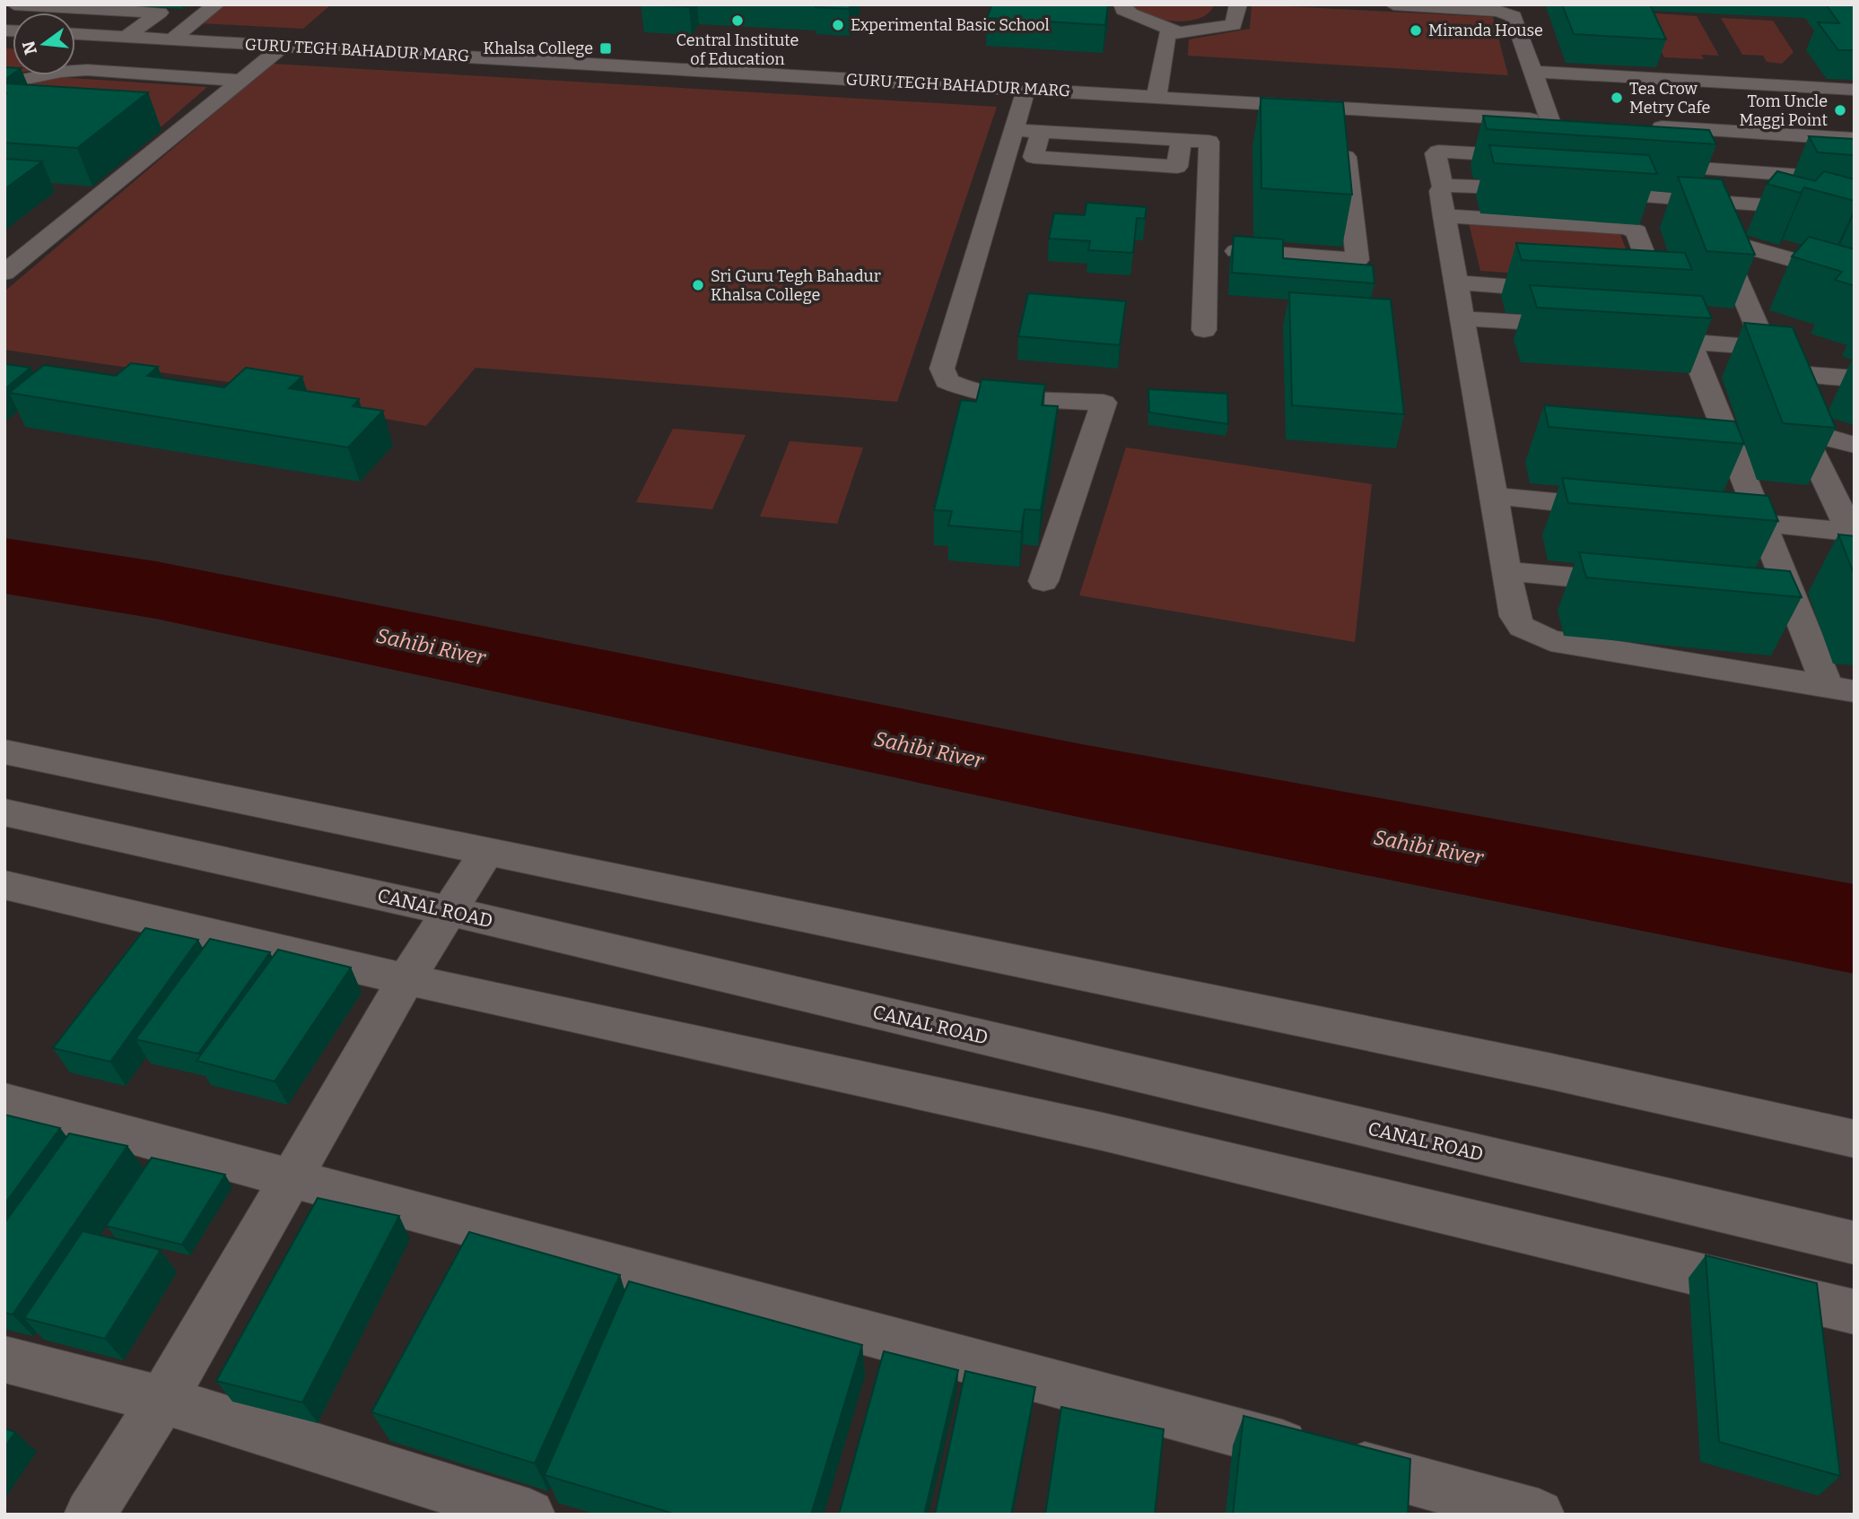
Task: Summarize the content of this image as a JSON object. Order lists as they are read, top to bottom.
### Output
{
  "streets": {
    "street": ["GURU TEGH BAHADUR MARG", "CANAL ROAD"]
  },
  "water": ["Sahibi River"],
  "places": {
    "other": [
      "Central Institute of Education",
      "Experimental Basic School",
      "Miranda House",
      "Tea Crow Metry Cafe",
      "Tom Uncle Maggi Point",
      "Sri Guru Tegh Bahadur Khalsa College"
    ],
    "transit": ["Khalsa College"]
  },
  "north": "left"
}
